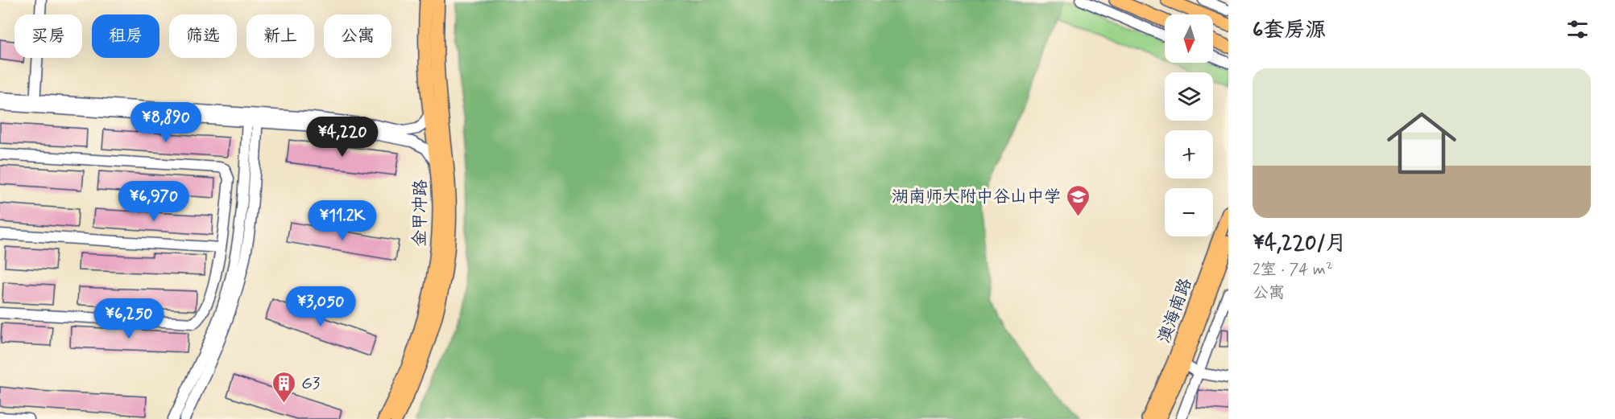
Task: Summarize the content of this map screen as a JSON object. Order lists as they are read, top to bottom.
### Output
{
  "streets": {
    "main road": ["金甲冲路", "澳海南路"]
  },
  "places": {
    "school or university": ["湖南师大附中谷山中学"],
    "building": ["G3"]
  },
  "north": "bottom",
  "page": {
    "heading": "6套房源",
    "map_buttons": ["+", "−"],
    "chip": [
      "买房",
      "租房",
      "筛选",
      "新上",
      "公寓"
    ],
    "list": [
      {
        "name": "¥4,220/月",
        "note": "2室 · 74 m² · 公寓"
      }
    ],
    "price": [
      "¥8,890",
      "¥4,220",
      "¥6,970",
      "¥11.2K",
      "¥3,050",
      "¥6,250"
    ]
  }
}
